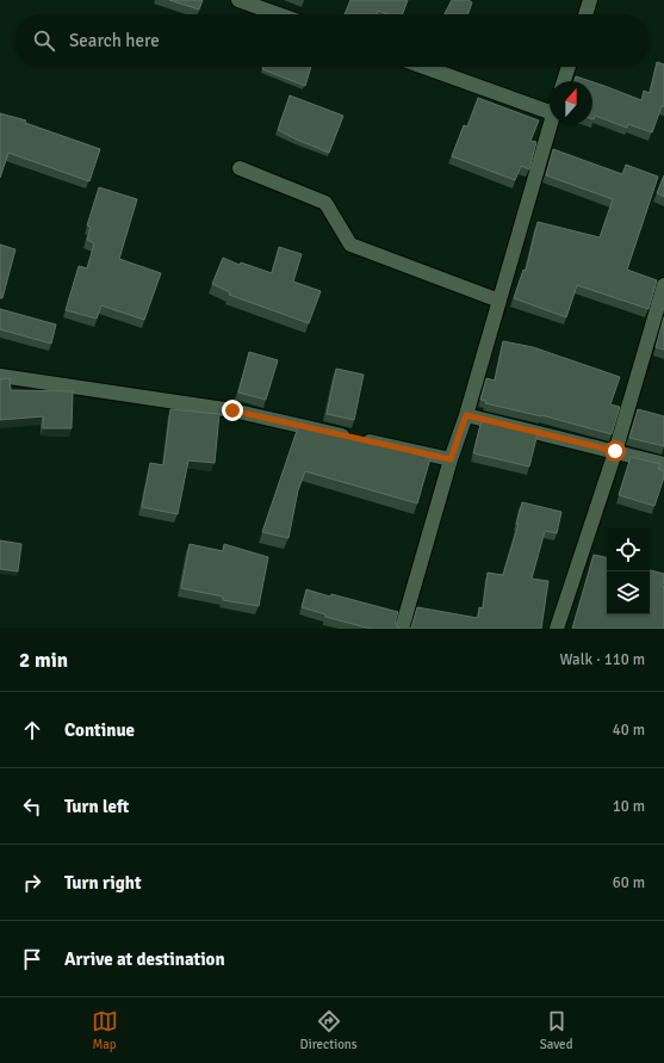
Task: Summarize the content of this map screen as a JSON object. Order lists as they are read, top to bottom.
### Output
{
  "north": "top",
  "page": {
    "search": "Search here",
    "heading": ["2 min", "Walk · 110 m"],
    "list": [
      ["Continue", "40 m"],
      ["Turn left", "10 m"],
      ["Turn right", "60 m"],
      "Arrive at destination"
    ],
    "nav": ["Map", "Directions", "Saved"]
  }
}
